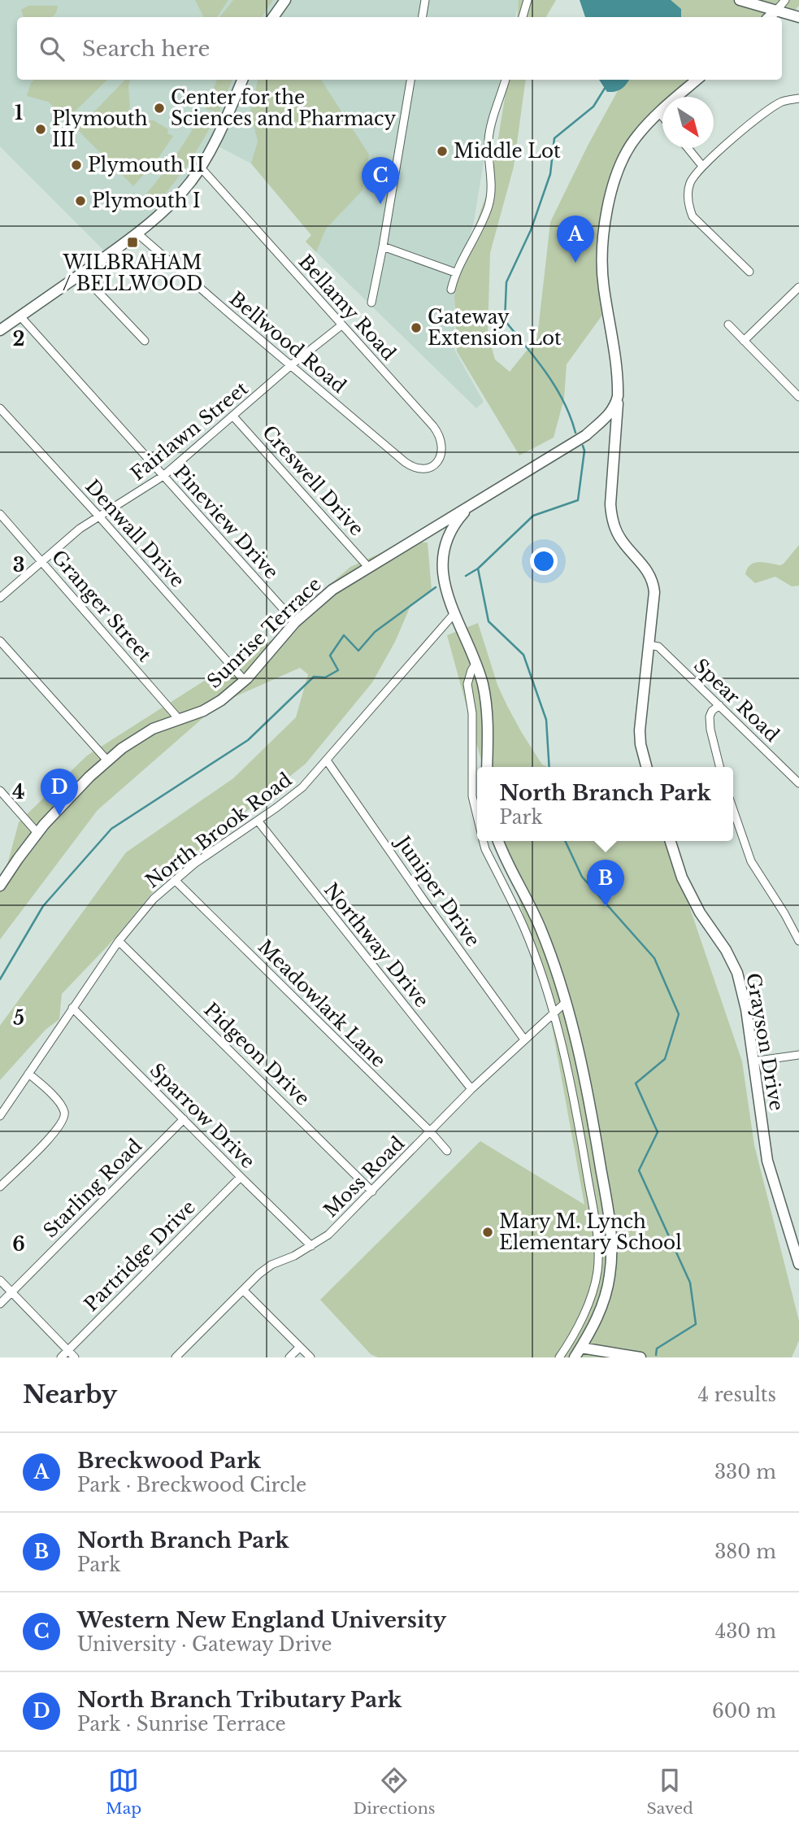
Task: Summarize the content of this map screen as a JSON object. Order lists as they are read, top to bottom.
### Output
{
  "streets": {
    "street": [
      "Bellamy Road",
      "Bellwood Road",
      "Fairlawn Street",
      "Creswell Drive",
      "Pineview Drive",
      "Denwall Drive",
      "Granger Street",
      "Sunrise Terrace",
      "Spear Road",
      "North Brook Road",
      "Juniper Drive",
      "Northway Drive",
      "Meadowlark Lane",
      "Grayson Drive",
      "Pidgeon Drive",
      "Sparrow Drive",
      "Moss Road",
      "Starling Road",
      "Partridge Drive"
    ]
  },
  "crossings": [
    ["Bellamy Road", "Bellwood Road"],
    ["Bellamy Road", "Fairlawn Street"],
    ["Bellwood Road", "Fairlawn Street"],
    ["Fairlawn Street", "Creswell Drive"],
    ["Fairlawn Street", "Pineview Drive"],
    ["Fairlawn Street", "Denwall Drive"],
    ["Fairlawn Street", "Granger Street"],
    ["Creswell Drive", "Sunrise Terrace"],
    ["Pineview Drive", "Sunrise Terrace"],
    ["Denwall Drive", "Sunrise Terrace"],
    ["Granger Street", "Sunrise Terrace"],
    ["North Brook Road", "Juniper Drive"],
    ["North Brook Road", "Northway Drive"],
    ["North Brook Road", "Meadowlark Lane"],
    ["North Brook Road", "Pidgeon Drive"],
    ["North Brook Road", "Sparrow Drive"],
    ["Juniper Drive", "Moss Road"],
    ["Northway Drive", "Moss Road"],
    ["Meadowlark Lane", "Moss Road"],
    ["Pidgeon Drive", "Moss Road"],
    ["Sparrow Drive", "Moss Road"],
    ["Sparrow Drive", "Starling Road"],
    ["Sparrow Drive", "Partridge Drive"]
  ],
  "places": {
    "other": [
      "Center for the Sciences and Pharmacy",
      "Plymouth III",
      "Middle Lot",
      "Plymouth II",
      "Plymouth I",
      "Gateway Extension Lot",
      "Mary M. Lynch Elementary School"
    ],
    "transit": ["WILBRAHAM / BELLWOOD"]
  },
  "north": "bottom right",
  "page": {
    "search": "Search here",
    "pins": [
      "C",
      "A",
      "D",
      "B"
    ],
    "popup": ["North Branch Park", "Park"],
    "heading": ["Nearby", "4 results"],
    "list": [
      {
        "mark": "A",
        "name": "Breckwood Park",
        "note": "Park · Breckwood Circle",
        "value": "330 m"
      },
      {
        "mark": "B",
        "name": "North Branch Park",
        "note": "Park",
        "value": "380 m"
      },
      {
        "mark": "C",
        "name": "Western New England University",
        "note": "University · Gateway Drive",
        "value": "430 m"
      },
      {
        "mark": "D",
        "name": "North Branch Tributary Park",
        "note": "Park · Sunrise Terrace",
        "value": "600 m"
      }
    ],
    "nav": ["Map", "Directions", "Saved"]
  },
  "grid": {
    "rows": [
      "1",
      "2",
      "3",
      "4",
      "5",
      "6"
    ]
  }
}
